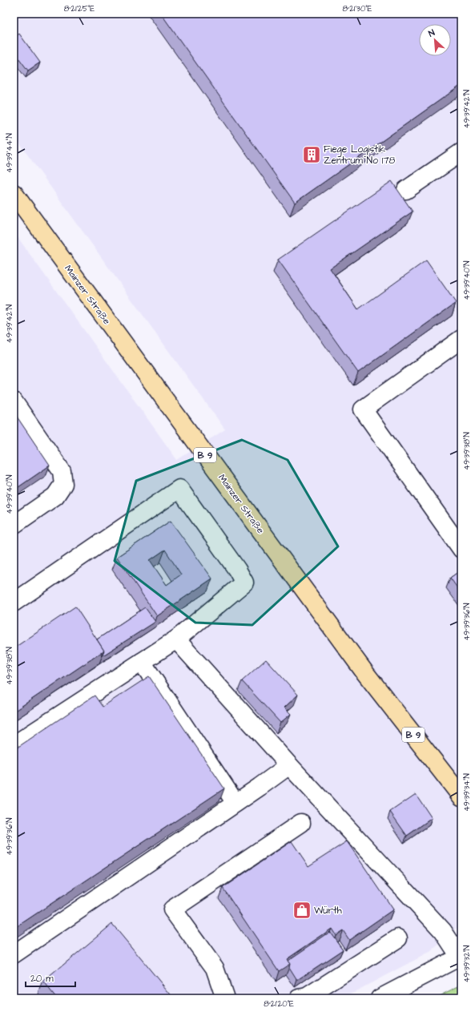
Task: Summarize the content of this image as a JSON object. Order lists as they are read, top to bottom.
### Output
{
  "streets": {
    "main road": ["Mainzer Straße", "B 9"]
  },
  "places": {
    "building": ["Fiege Logistik Zentrum No 178"],
    "shop": ["Würth"]
  },
  "scale_bar": "20 m",
  "north": "top left",
  "coordinates": [
    "8°21'25\"E",
    "8°21'30\"E",
    "49°39'42\"N",
    "49°39'44\"N",
    "49°39'40\"N",
    "49°39'38\"N",
    "49°39'36\"N",
    "49°39'34\"N",
    "49°39'32\"N",
    "8°21'20\"E"
  ]
}
